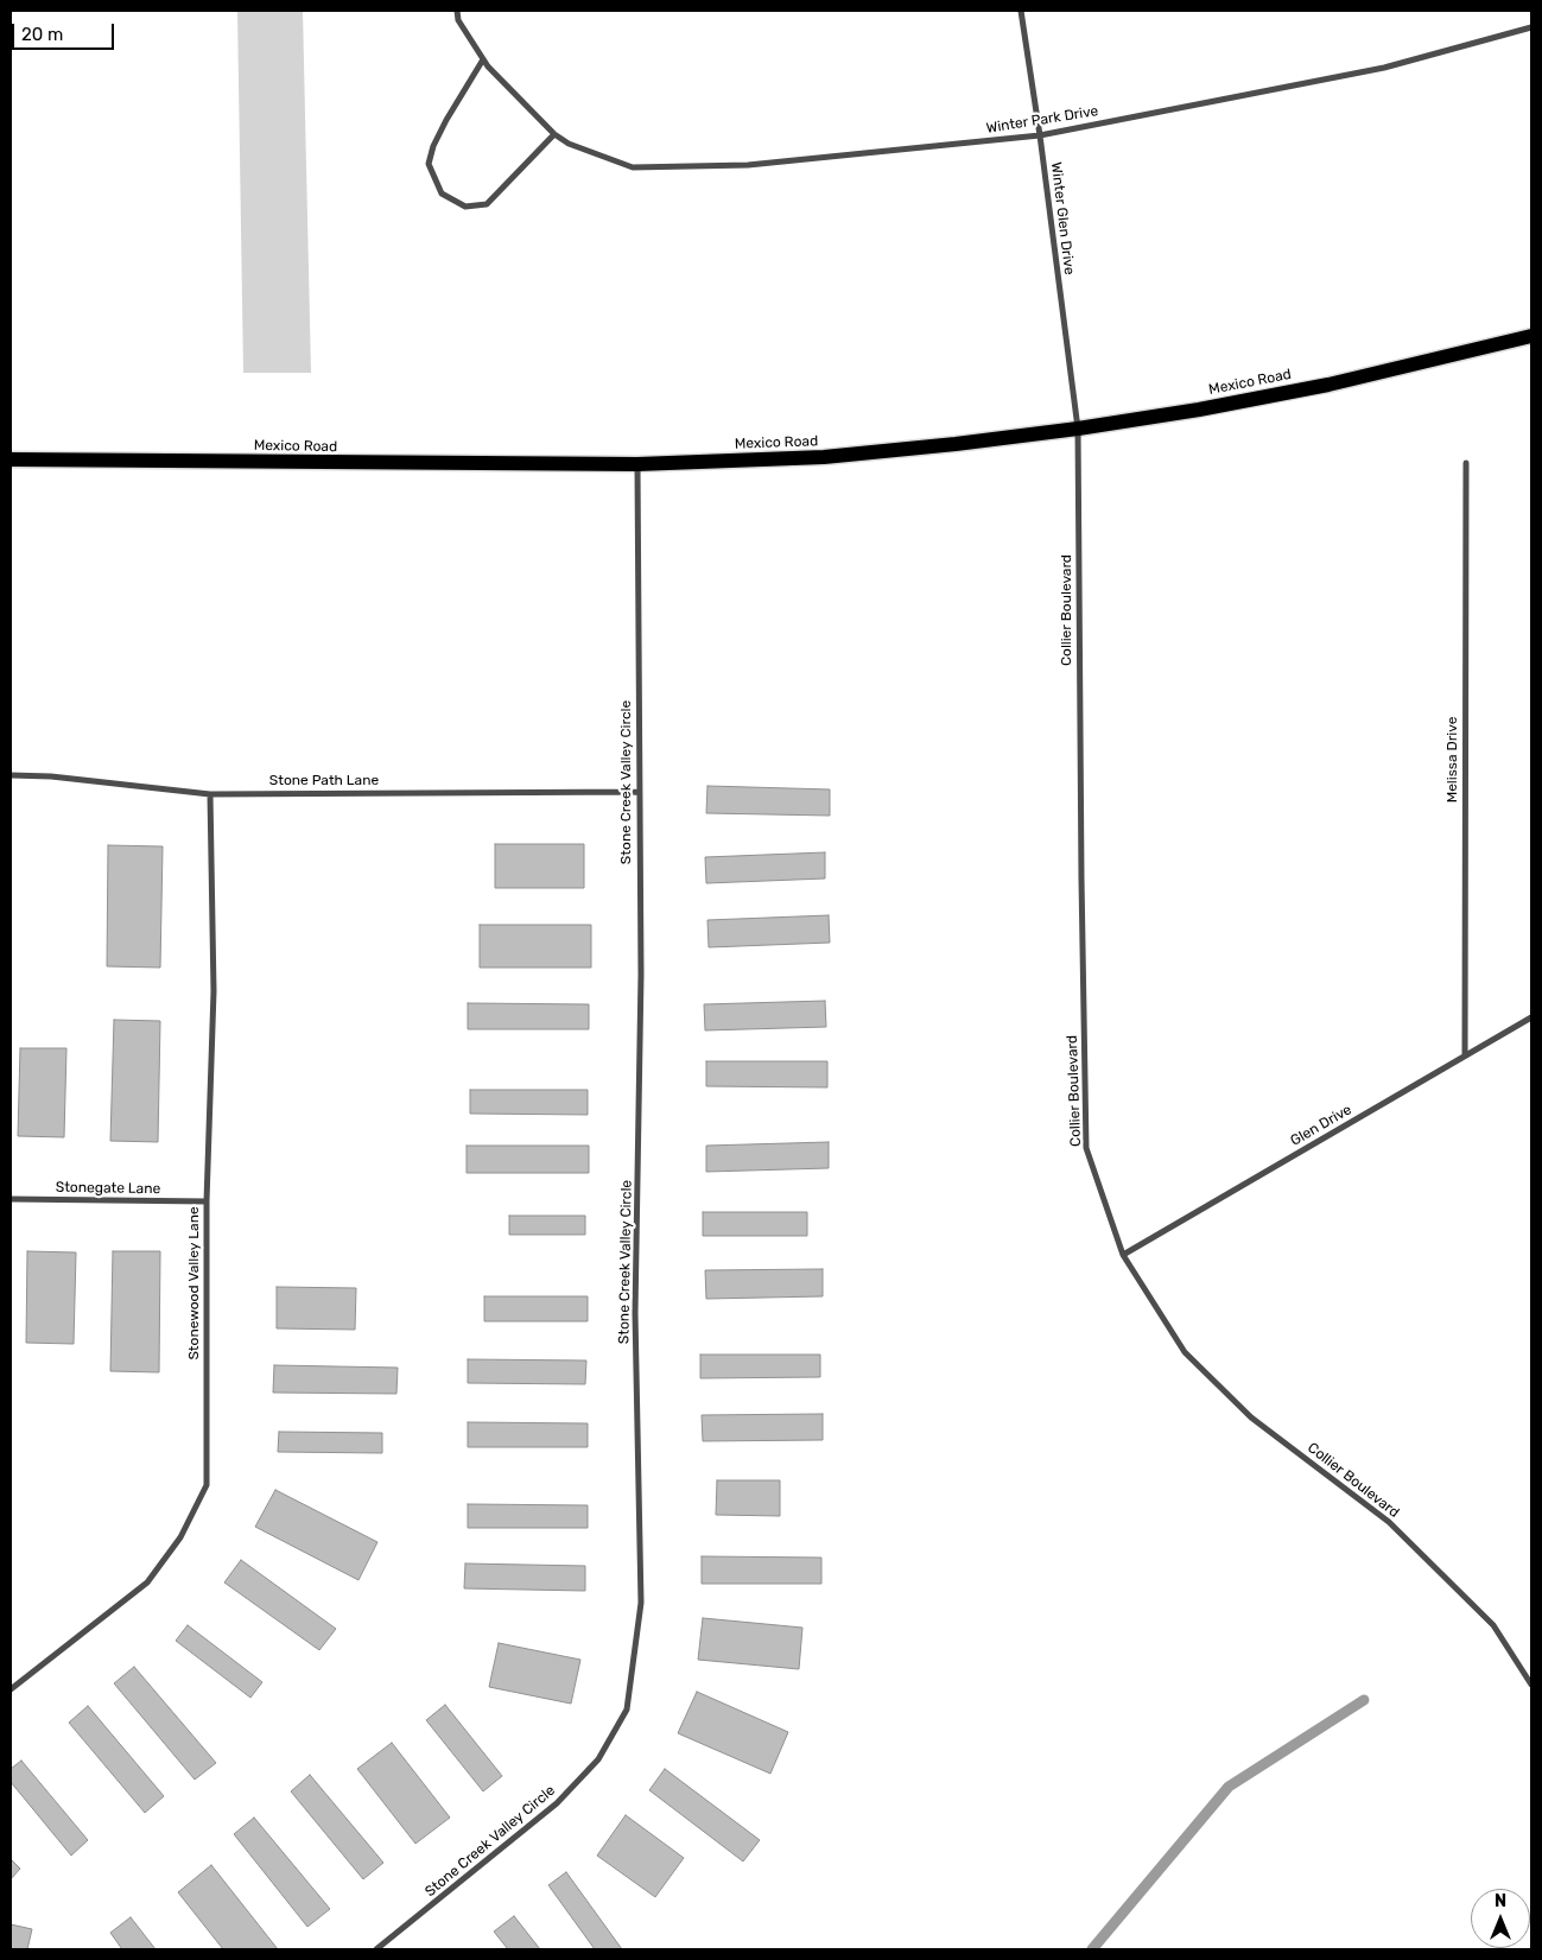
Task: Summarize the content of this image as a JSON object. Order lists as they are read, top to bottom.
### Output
{
  "streets": {
    "main road": ["Mexico Road"],
    "street": [
      "Winter Park Drive",
      "Winter Glen Drive",
      "Collier Boulevard",
      "Melissa Drive",
      "Stone Path Lane",
      "Stone Creek Valley Circle",
      "Glen Drive",
      "Stonegate Lane",
      "Stonewood Valley Lane"
    ]
  },
  "crossings": [
    ["Winter Park Drive", "Winter Glen Drive"],
    ["Winter Glen Drive", "Mexico Road"],
    ["Winter Glen Drive", "Collier Boulevard"],
    ["Mexico Road", "Collier Boulevard"],
    ["Mexico Road", "Stone Creek Valley Circle"],
    ["Collier Boulevard", "Glen Drive"],
    ["Melissa Drive", "Glen Drive"],
    ["Stone Path Lane", "Stone Creek Valley Circle"],
    ["Stone Path Lane", "Stonewood Valley Lane"],
    ["Stonegate Lane", "Stonewood Valley Lane"]
  ],
  "scale_bar": "20 m",
  "north": "top"
}
